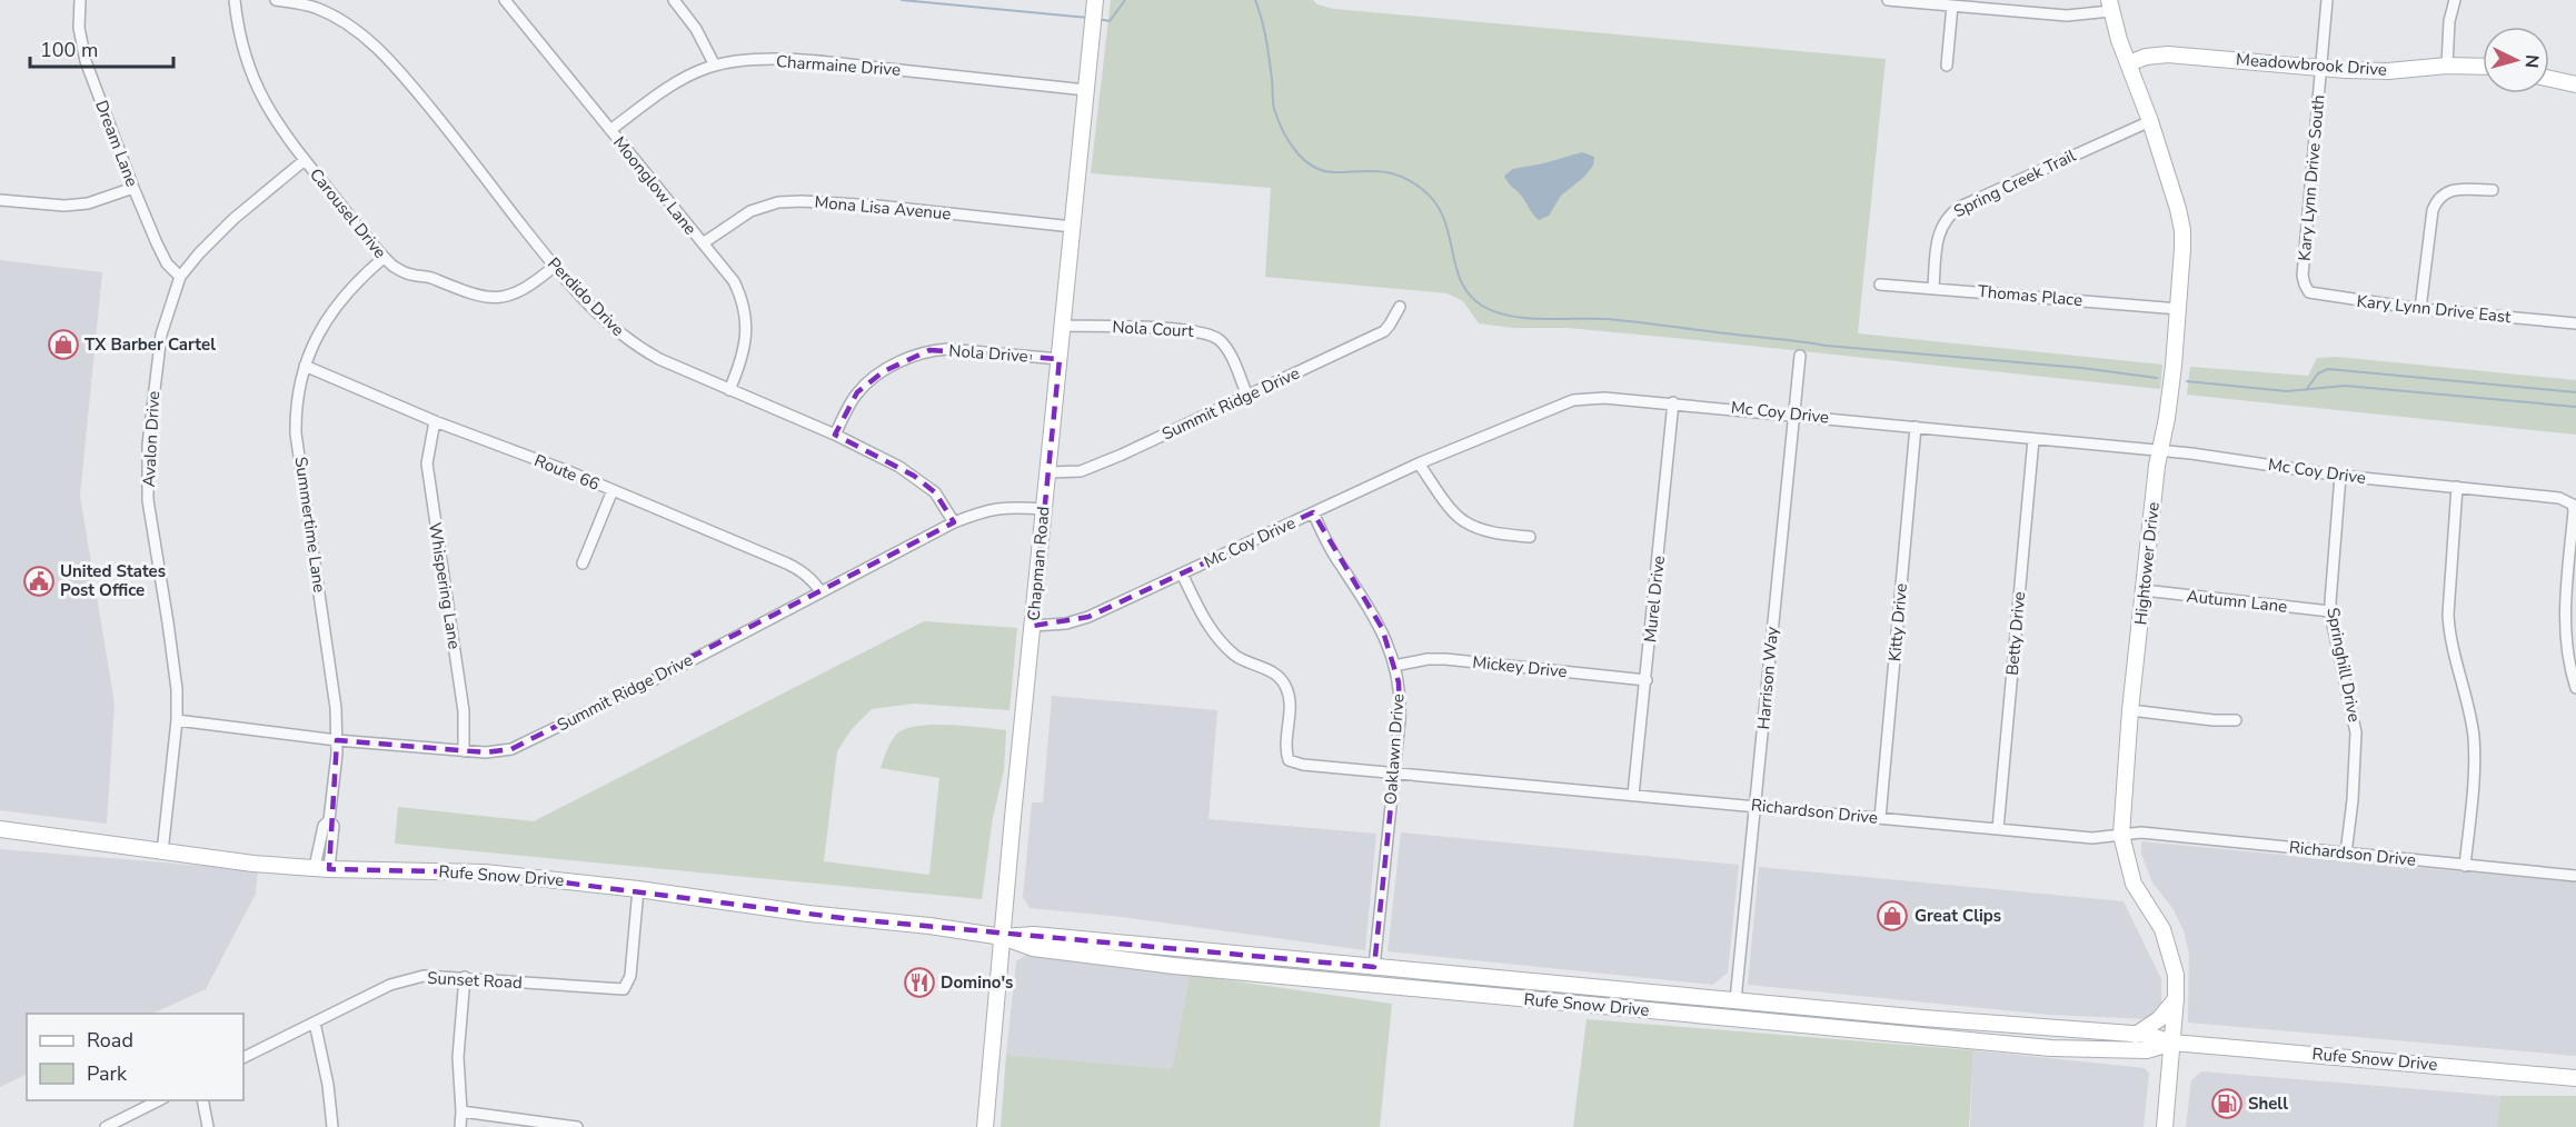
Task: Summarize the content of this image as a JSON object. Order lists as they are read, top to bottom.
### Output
{
  "streets": {
    "main road": [
      "Meadowbrook Drive",
      "Chapman Road",
      "Hightower Drive",
      "Rufe Snow Drive"
    ],
    "street": [
      "Charmaine Drive",
      "Dream Lane",
      "Kary Lynn Drive South",
      "Spring Creek Trail",
      "Moonglow Lane",
      "Mona Lisa Avenue",
      "Carousel Drive",
      "Thomas Place",
      "Perdido Drive",
      "Kary Lynn Drive East",
      "Nola Court",
      "Nola Drive",
      "Summit Ridge Drive",
      "Mc Coy Drive",
      "Avalon Drive",
      "Route 66",
      "Summertime Lane",
      "Whispering Lane",
      "Murel Drive",
      "Autumn Lane",
      "Kitty Drive",
      "Betty Drive",
      "Springhill Drive",
      "Mickey Drive",
      "Harrison Way",
      "Oaklawn Drive",
      "Richardson Drive",
      "Sunset Road"
    ]
  },
  "crossings": [
    ["Meadowbrook Drive", "Kary Lynn Drive South"],
    ["Meadowbrook Drive", "Hightower Drive"],
    ["Charmaine Drive", "Moonglow Lane"],
    ["Charmaine Drive", "Chapman Road"],
    ["Dream Lane", "Avalon Drive"],
    ["Kary Lynn Drive South", "Kary Lynn Drive East"],
    ["Spring Creek Trail", "Thomas Place"],
    ["Spring Creek Trail", "Hightower Drive"],
    ["Moonglow Lane", "Mona Lisa Avenue"],
    ["Moonglow Lane", "Perdido Drive"],
    ["Mona Lisa Avenue", "Chapman Road"],
    ["Carousel Drive", "Perdido Drive"],
    ["Carousel Drive", "Avalon Drive"],
    ["Carousel Drive", "Summertime Lane"],
    ["Thomas Place", "Hightower Drive"],
    ["Perdido Drive", "Nola Drive"],
    ["Perdido Drive", "Summit Ridge Drive"],
    ["Nola Court", "Summit Ridge Drive"],
    ["Nola Court", "Chapman Road"],
    ["Nola Drive", "Chapman Road"],
    ["Summit Ridge Drive", "Avalon Drive"],
    ["Summit Ridge Drive", "Route 66"],
    ["Summit Ridge Drive", "Summertime Lane"],
    ["Summit Ridge Drive", "Chapman Road"],
    ["Summit Ridge Drive", "Whispering Lane"],
    ["Mc Coy Drive", "Chapman Road"],
    ["Mc Coy Drive", "Hightower Drive"],
    ["Mc Coy Drive", "Murel Drive"],
    ["Mc Coy Drive", "Kitty Drive"],
    ["Mc Coy Drive", "Betty Drive"],
    ["Mc Coy Drive", "Springhill Drive"],
    ["Mc Coy Drive", "Harrison Way"],
    ["Mc Coy Drive", "Oaklawn Drive"],
    ["Mc Coy Drive", "Richardson Drive"],
    ["Avalon Drive", "Rufe Snow Drive"],
    ["Route 66", "Summertime Lane"],
    ["Route 66", "Whispering Lane"],
    ["Summertime Lane", "Rufe Snow Drive"],
    ["Chapman Road", "Rufe Snow Drive"],
    ["Hightower Drive", "Autumn Lane"],
    ["Hightower Drive", "Richardson Drive"],
    ["Hightower Drive", "Rufe Snow Drive"],
    ["Murel Drive", "Mickey Drive"],
    ["Murel Drive", "Richardson Drive"],
    ["Autumn Lane", "Springhill Drive"],
    ["Kitty Drive", "Richardson Drive"],
    ["Betty Drive", "Richardson Drive"],
    ["Springhill Drive", "Richardson Drive"],
    ["Mickey Drive", "Oaklawn Drive"],
    ["Harrison Way", "Richardson Drive"],
    ["Harrison Way", "Rufe Snow Drive"],
    ["Oaklawn Drive", "Richardson Drive"],
    ["Oaklawn Drive", "Rufe Snow Drive"],
    ["Rufe Snow Drive", "Sunset Road"]
  ],
  "places": {
    "shop": ["TX Barber Cartel", "Great Clips"],
    "public building": ["United States Post Office"],
    "restaurant": ["Domino's"],
    "fuel station": ["Shell"]
  },
  "legend": ["Road", "Park"],
  "scale_bar": "100 m",
  "north": "right"
}
